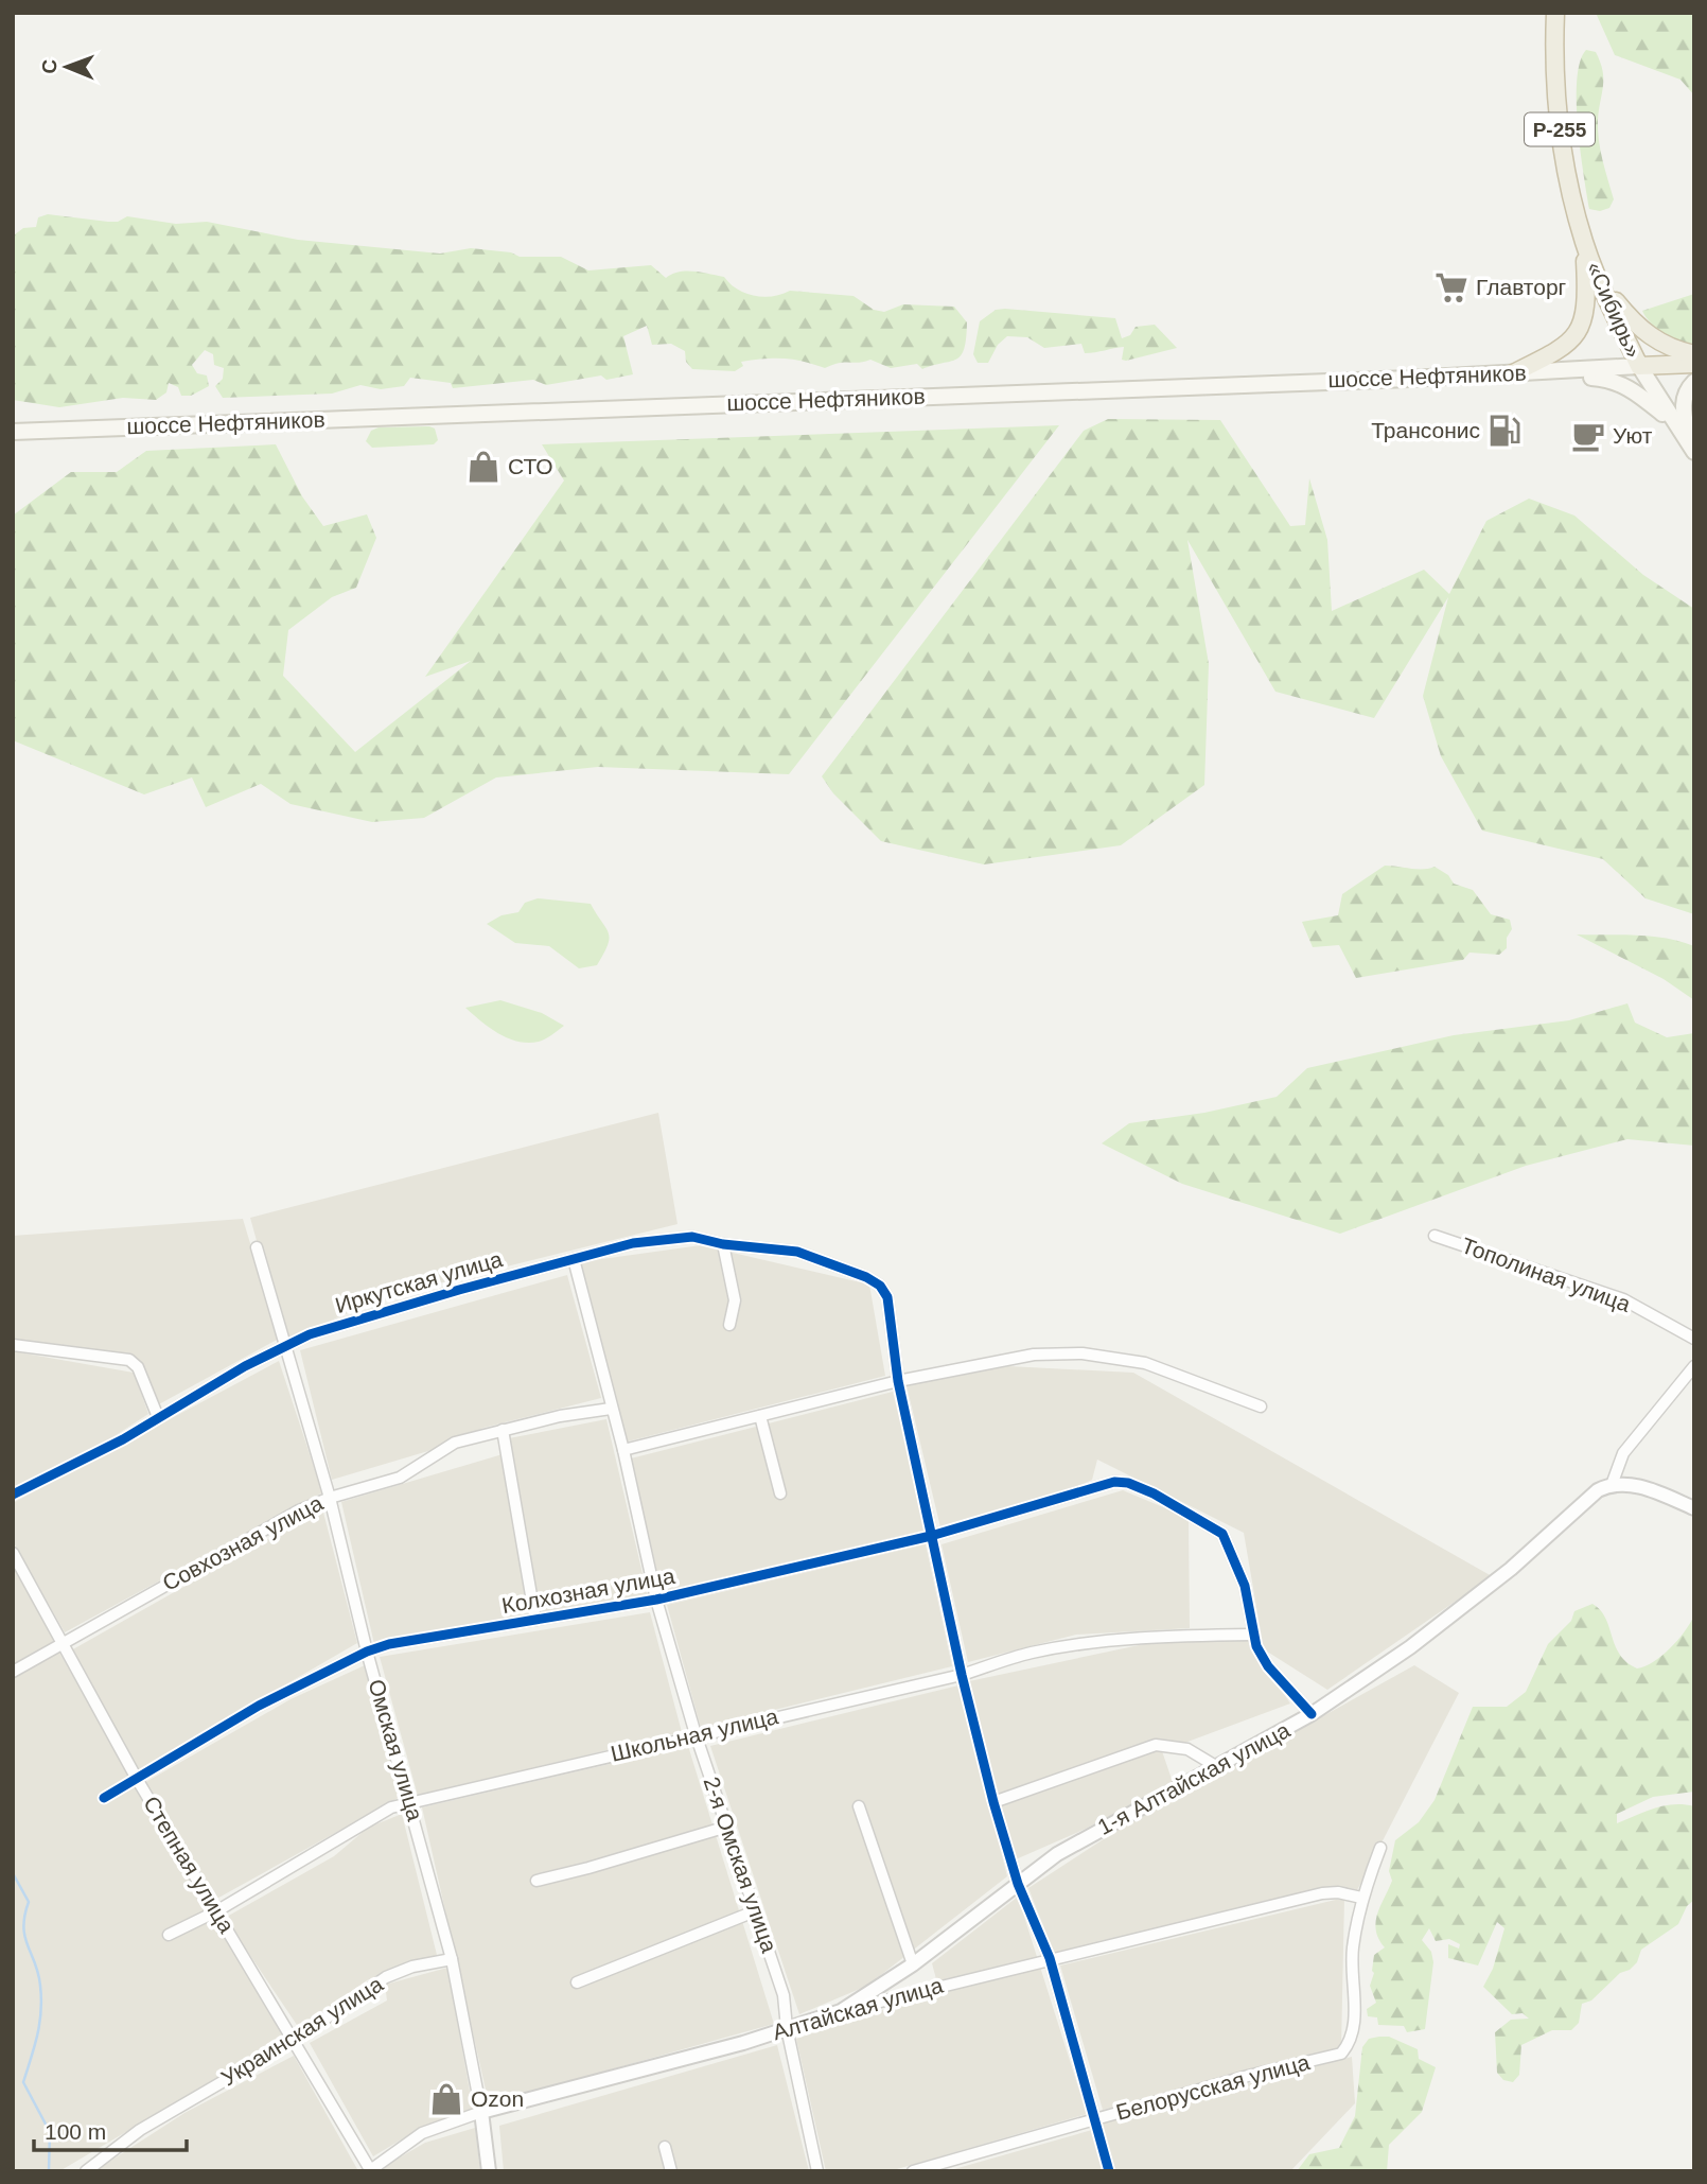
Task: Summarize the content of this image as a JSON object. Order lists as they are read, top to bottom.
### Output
{
  "streets": {
    "highway": ["Р-255", "«Сибирь»"],
    "main road": ["шоссе Нефтяников"],
    "street": [
      "Тополиная улица",
      "Иркутская улица",
      "Совхозная улица",
      "Колхозная улица",
      "Школьная улица",
      "Омская улица",
      "1-я Алтайская улица",
      "Степная улица",
      "2-я Омская улица",
      "Алтайская улица",
      "Украинская улица",
      "Белорусская улица"
    ]
  },
  "crossings": [
    ["Р-255", "«Сибирь»"],
    ["«Сибирь»", "шоссе Нефтяников"],
    ["Иркутская улица", "Омская улица"],
    ["Иркутская улица", "2-я Омская улица"],
    ["Совхозная улица", "Омская улица"],
    ["Совхозная улица", "Степная улица"],
    ["Совхозная улица", "2-я Омская улица"],
    ["Колхозная улица", "Школьная улица"],
    ["Колхозная улица", "Омская улица"],
    ["Колхозная улица", "Степная улица"],
    ["Колхозная улица", "2-я Омская улица"],
    ["Школьная улица", "Омская улица"],
    ["Школьная улица", "Степная улица"],
    ["Школьная улица", "2-я Омская улица"],
    ["Омская улица", "Алтайская улица"],
    ["Омская улица", "Украинская улица"],
    ["1-я Алтайская улица", "Алтайская улица"],
    ["Степная улица", "Алтайская улица"],
    ["Степная улица", "Украинская улица"],
    ["2-я Омская улица", "Алтайская улица"],
    ["Алтайская улица", "Белорусская улица"]
  ],
  "places": {
    "supermarket": ["Главторг"],
    "fuel station": ["Трансонис"],
    "cafe": ["Уют"],
    "shop": ["СТО", "Ozon"]
  },
  "scale_bar": "100 m",
  "north": "left"
}
